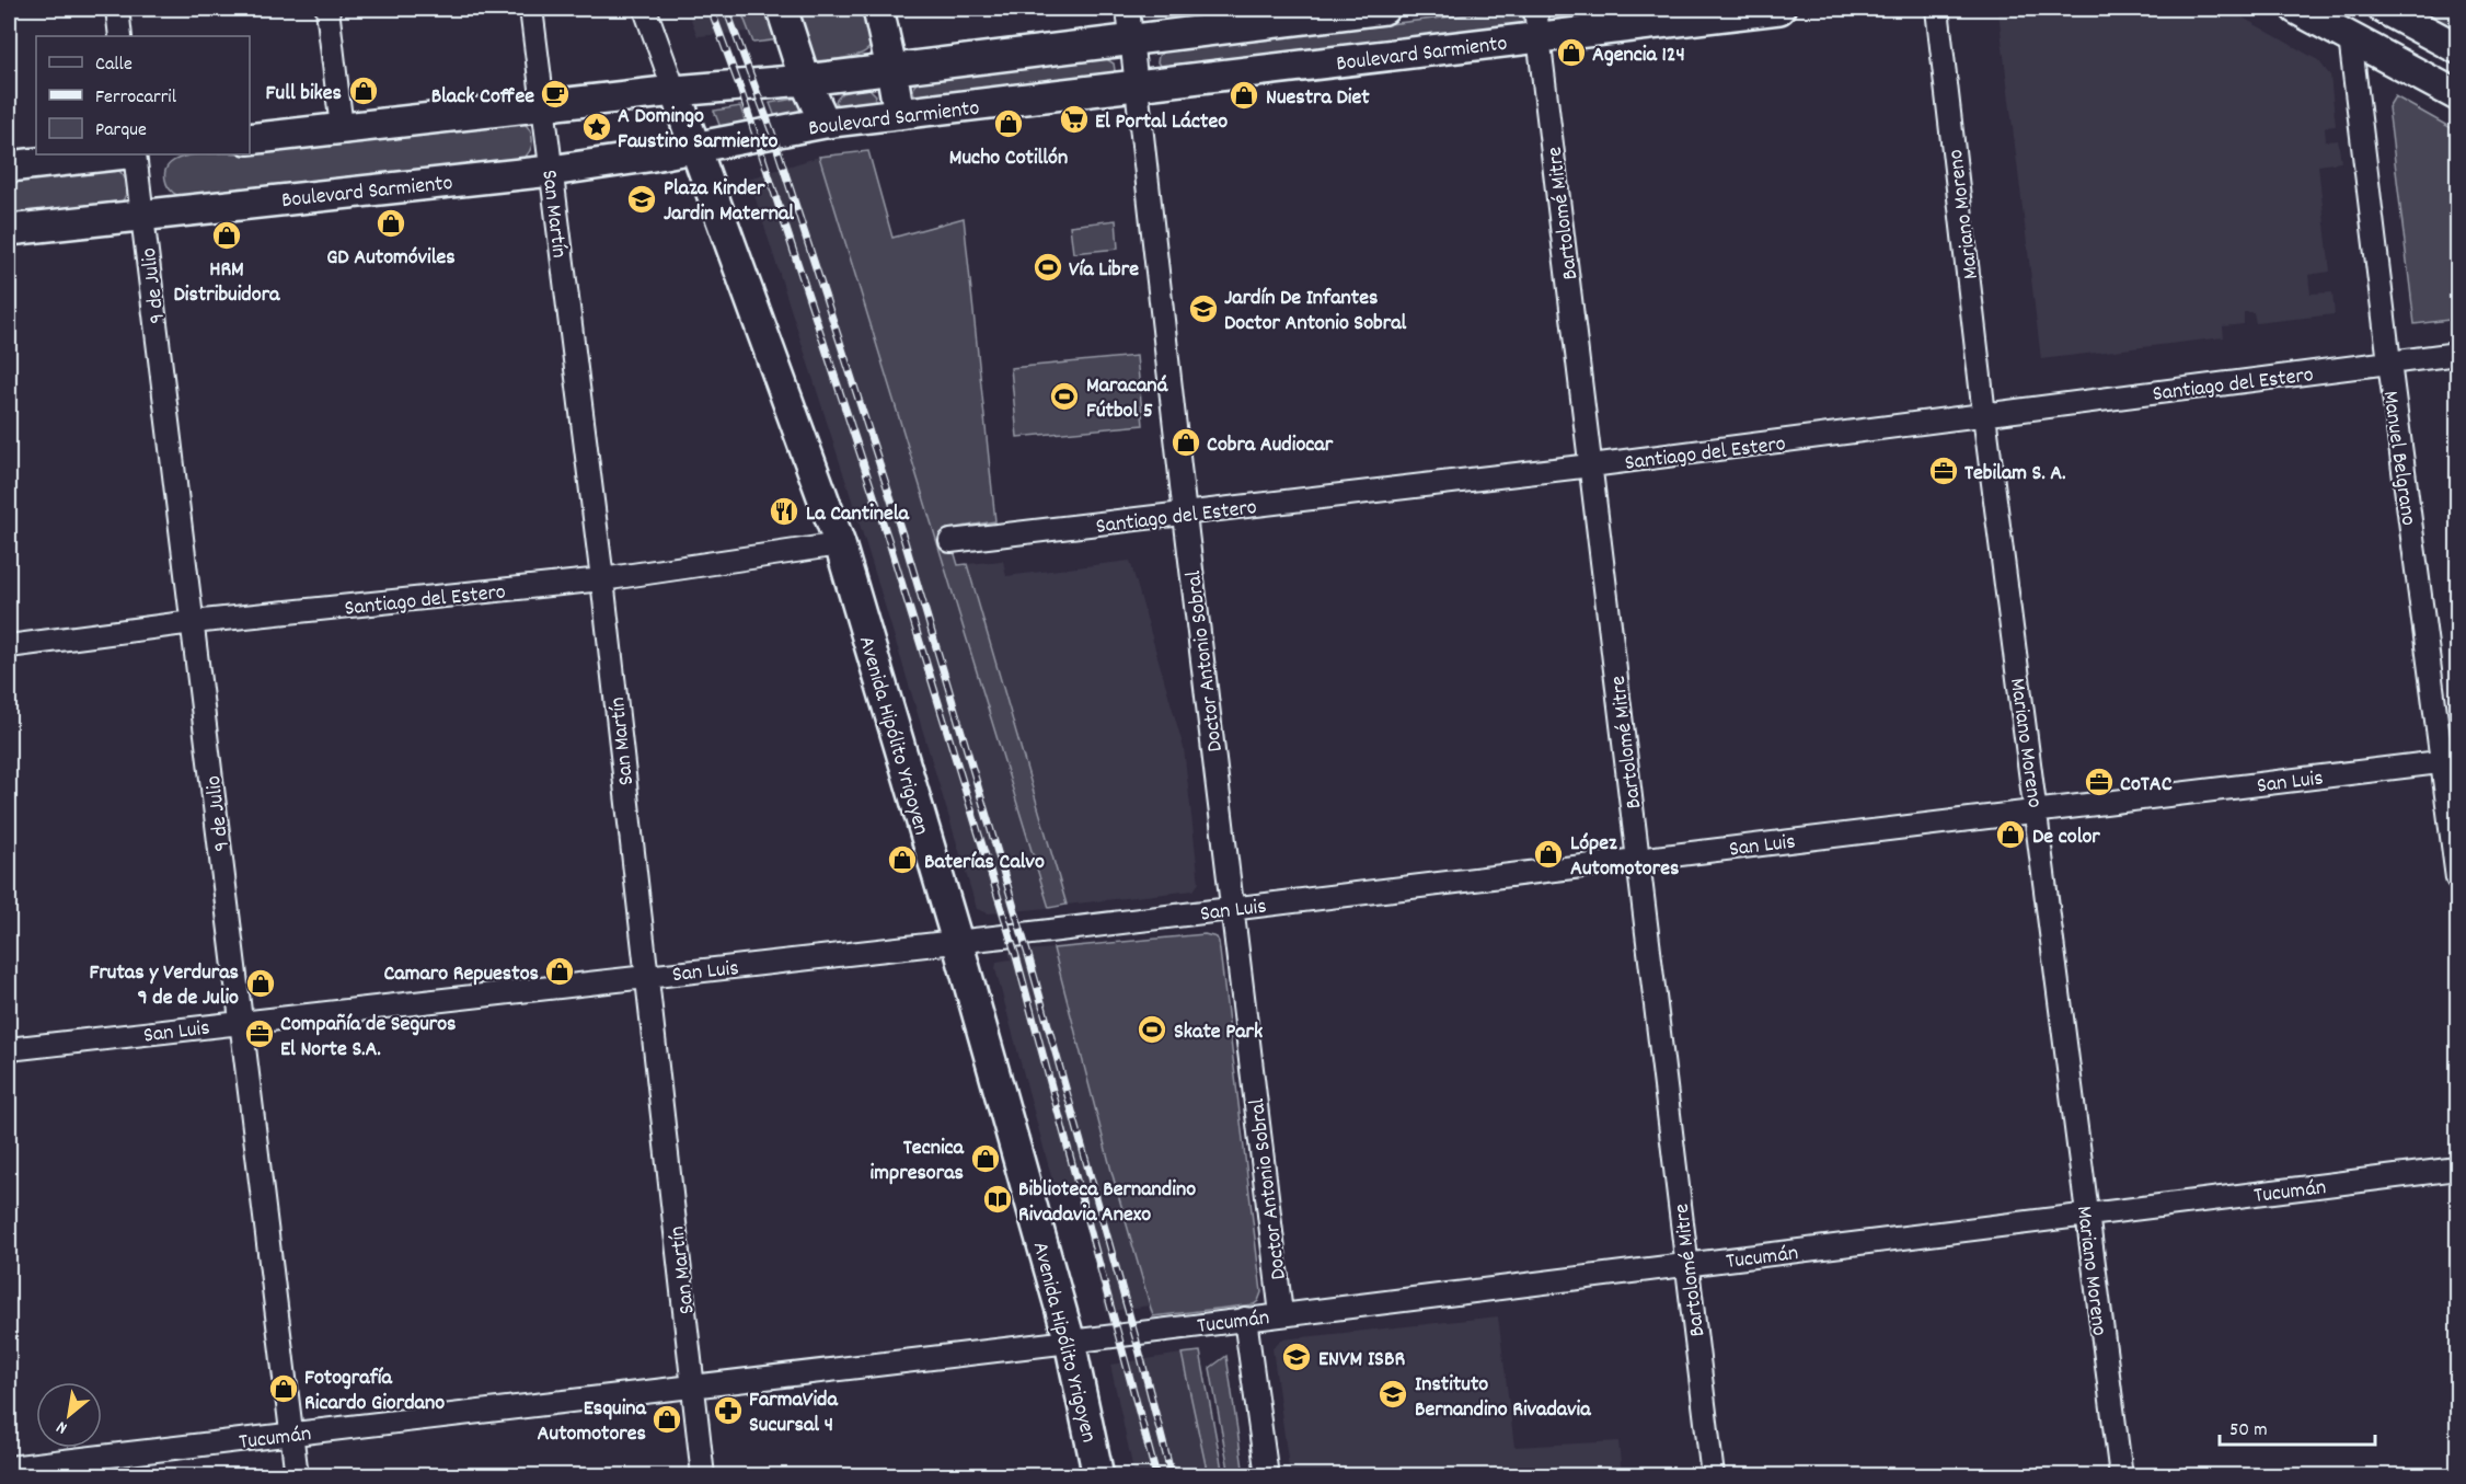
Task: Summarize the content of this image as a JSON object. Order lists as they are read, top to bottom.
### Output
{
  "streets": {
    "main road": ["Boulevard Sarmiento", "Avenida Hipólito Yrigoyen"],
    "street": [
      "San Martín",
      "Bartolomé Mitre",
      "Mariano Moreno",
      "9 de Julio",
      "Santiago del Estero",
      "Manuel Belgrano",
      "Doctor Antonio Sobral",
      "San Luis",
      "Tucumán"
    ]
  },
  "crossings": [
    ["Boulevard Sarmiento", "San Martín"],
    ["Boulevard Sarmiento", "Bartolomé Mitre"],
    ["Boulevard Sarmiento", "9 de Julio"],
    ["Boulevard Sarmiento", "Doctor Antonio Sobral"],
    ["Boulevard Sarmiento", "Avenida Hipólito Yrigoyen"],
    ["San Martín", "Santiago del Estero"],
    ["San Martín", "San Luis"],
    ["San Martín", "Tucumán"],
    ["Bartolomé Mitre", "Santiago del Estero"],
    ["Bartolomé Mitre", "San Luis"],
    ["Bartolomé Mitre", "Tucumán"],
    ["Mariano Moreno", "Santiago del Estero"],
    ["Mariano Moreno", "San Luis"],
    ["Mariano Moreno", "Tucumán"],
    ["9 de Julio", "Santiago del Estero"],
    ["9 de Julio", "San Luis"],
    ["9 de Julio", "Tucumán"],
    ["Santiago del Estero", "Manuel Belgrano"],
    ["Santiago del Estero", "Doctor Antonio Sobral"],
    ["Santiago del Estero", "Avenida Hipólito Yrigoyen"],
    ["Manuel Belgrano", "San Luis"],
    ["Doctor Antonio Sobral", "San Luis"],
    ["Doctor Antonio Sobral", "Tucumán"],
    ["Avenida Hipólito Yrigoyen", "San Luis"],
    ["Avenida Hipólito Yrigoyen", "Tucumán"]
  ],
  "places": {
    "shop": [
      "Agencia 124",
      "Full bikes",
      "Nuestra Diet",
      "Mucho Cotillón",
      "GD Automóviles",
      "HRM Distribuidora",
      "Cobra Audiocar",
      "De color",
      "López Automotores",
      "Baterías Calvo",
      "Camaro Repuestos",
      "Frutas y Verduras 9 de de Julio",
      "Tecnica impresoras",
      "Fotografía Ricardo Giordano",
      "Esquina Automotores"
    ],
    "cafe": ["Black Coffee"],
    "supermarket": ["El Portal Lácteo"],
    "place": ["A Domingo Faustino Sarmiento"],
    "school or university": [
      "Plaza Kinder Jardin Maternal",
      "Jardín De Infantes Doctor Antonio Sobral",
      "ENVM ISBR",
      "Instituto Bernandino Rivadavia"
    ],
    "sports": ["Vía Libre", "Maracaná Fútbol 5", "Skate Park"],
    "office": ["Tebilam S. A.", "CoTAC", "Compañía de Seguros El Norte S.A."],
    "restaurant": ["La Cantinela"],
    "library": ["Biblioteca Bernandino Rivadavia Anexo"],
    "pharmacy": ["FarmaVida Sucursal 4"]
  },
  "legend": ["Calle", "Ferrocarril", "Parque"],
  "scale_bar": "50 m",
  "north": "bottom left"
}
